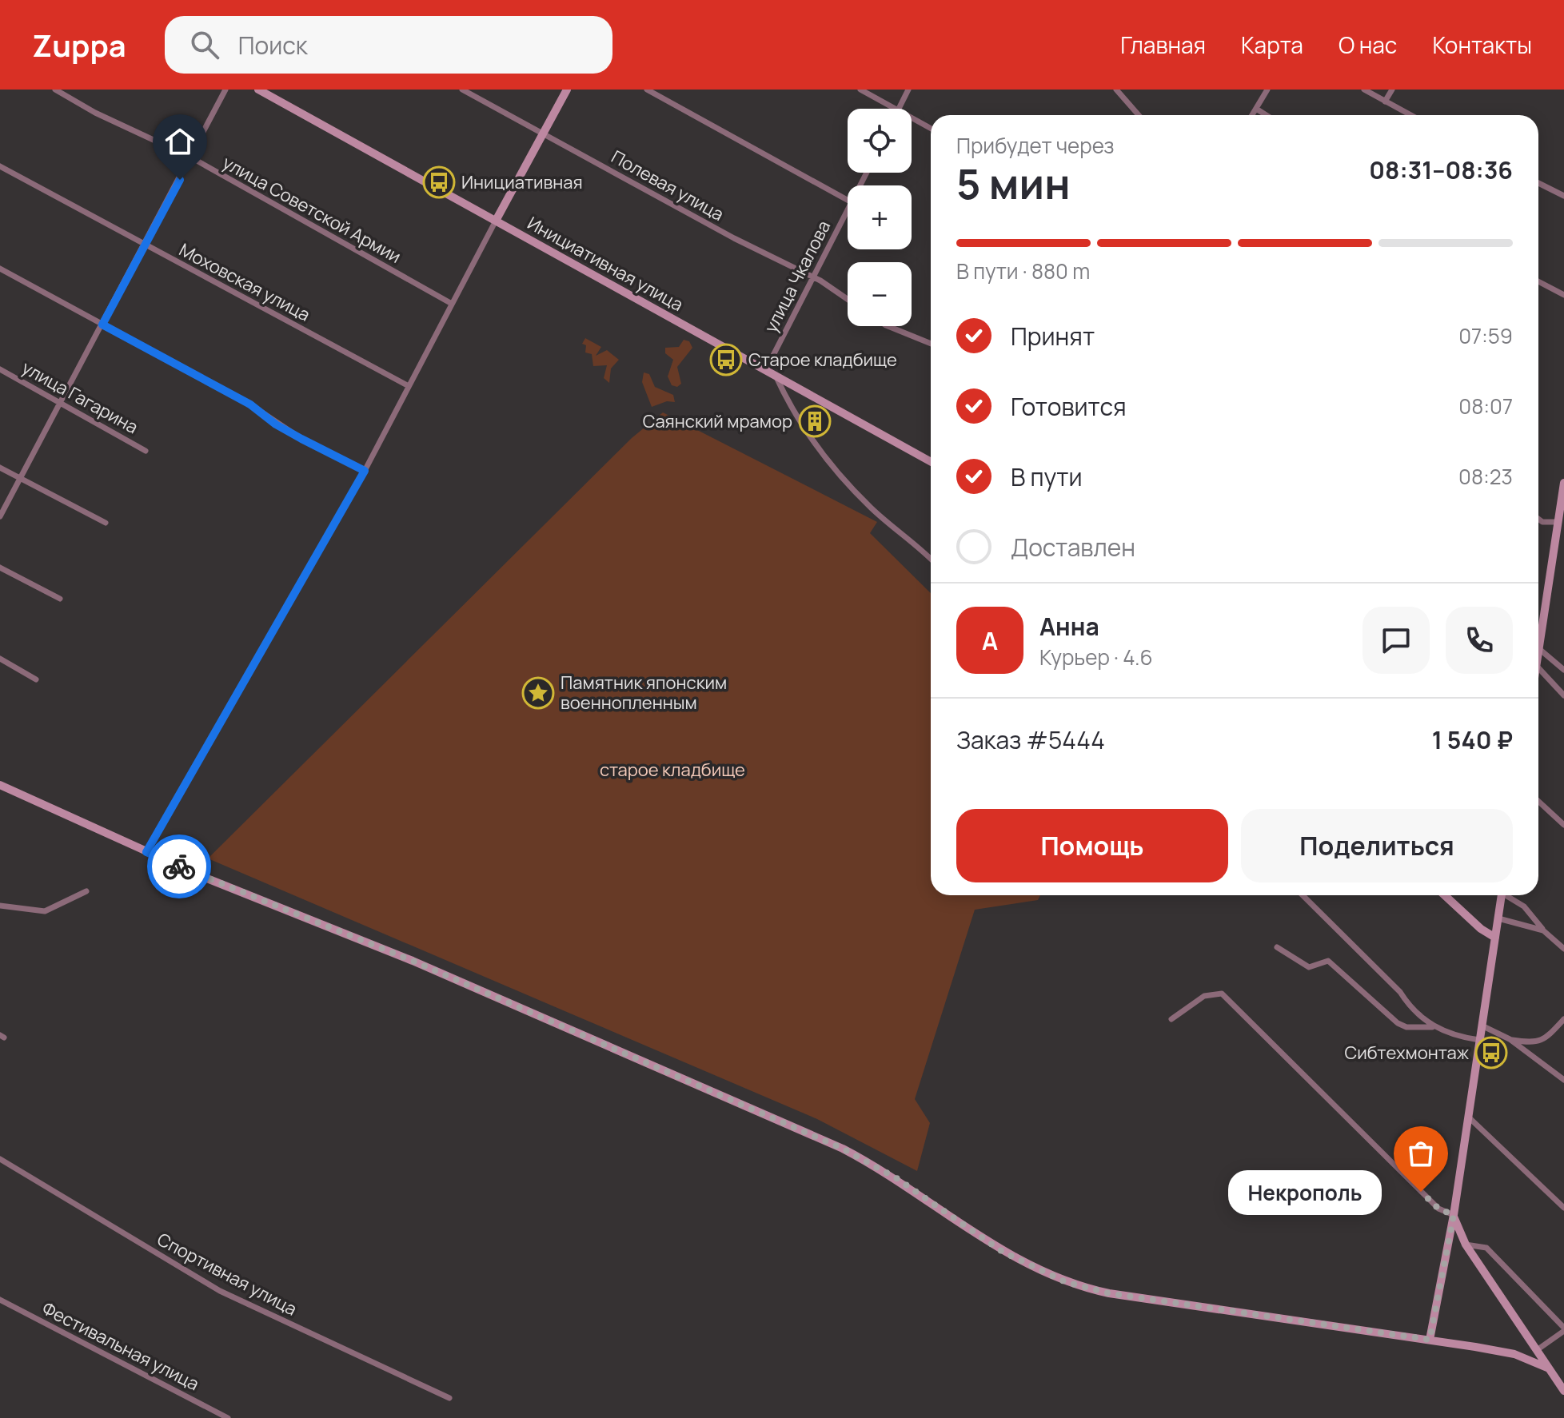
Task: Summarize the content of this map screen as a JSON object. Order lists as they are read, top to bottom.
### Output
{
  "streets": {
    "main road": ["Инициативная улица"],
    "street": [
      "Полевая улица",
      "улица Советской Армии",
      "улица Чкалова",
      "Моховская улица",
      "улица Гагарина",
      "Спортивная улица",
      "Фестивальная улица"
    ]
  },
  "crossings": [
    ["Полевая улица", "улица Чкалова"],
    ["Инициативная улица", "улица Чкалова"]
  ],
  "parks": ["старое кладбище"],
  "places": {
    "bus stop": ["Инициативная", "Старое кладбище", "Сибтехмонтаж"],
    "building": ["Саянский мрамор"],
    "place": ["Памятник японским военнопленным"],
    "other": ["Некрополь"]
  },
  "page": {
    "header": "Zuppa",
    "search": "Поиск",
    "nav": [
      "Главная",
      "Карта",
      "О нас",
      "Контакты"
    ],
    "map_buttons": ["+", "−"],
    "heading": ["5 мин", "Прибудет через", "08:31–08:36"],
    "panel": [
      "Анна",
      "Курьер · 4.6",
      "Заказ #5444",
      "1 540 ₽"
    ],
    "bar": "В пути · 880 m",
    "list": [
      ["Принят", "07:59"],
      ["Готовится", "08:07"],
      ["В пути", "08:23"],
      "Доставлен"
    ],
    "round": "А",
    "buttons": ["Помощь", "Поделиться"],
    "bubble": "Некрополь"
  }
}
